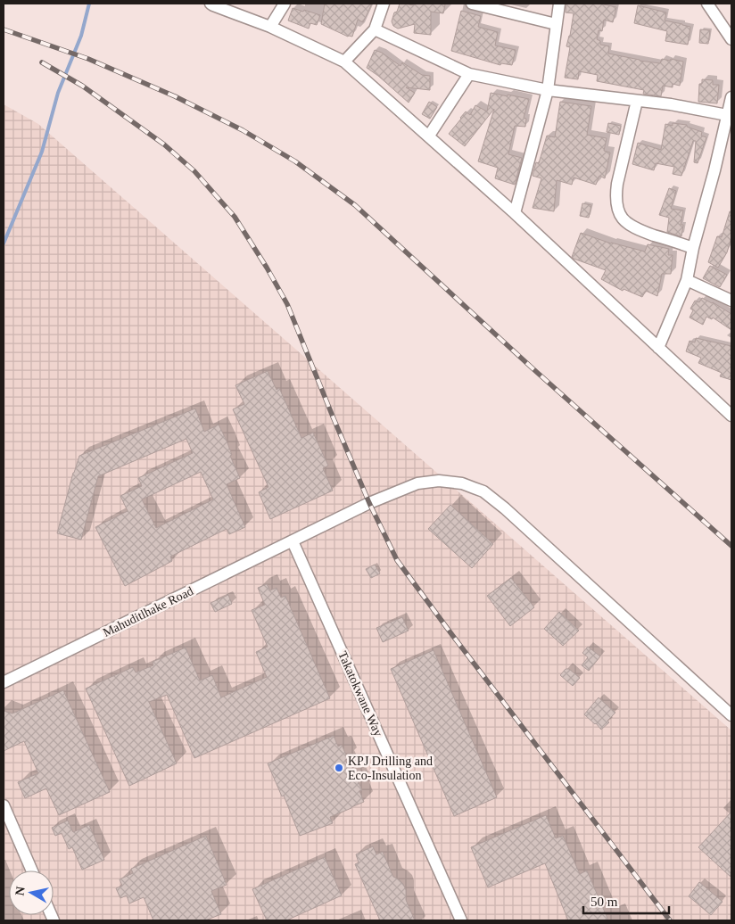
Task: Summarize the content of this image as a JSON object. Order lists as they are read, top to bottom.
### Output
{
  "streets": {
    "street": ["Mahuditlhake Road", "Takatokwane Way"]
  },
  "crossings": [
    ["Mahuditlhake Road", "Takatokwane Way"]
  ],
  "places": ["KPJ Drilling and Eco-Insulation"],
  "scale_bar": "50 m",
  "north": "left"
}
